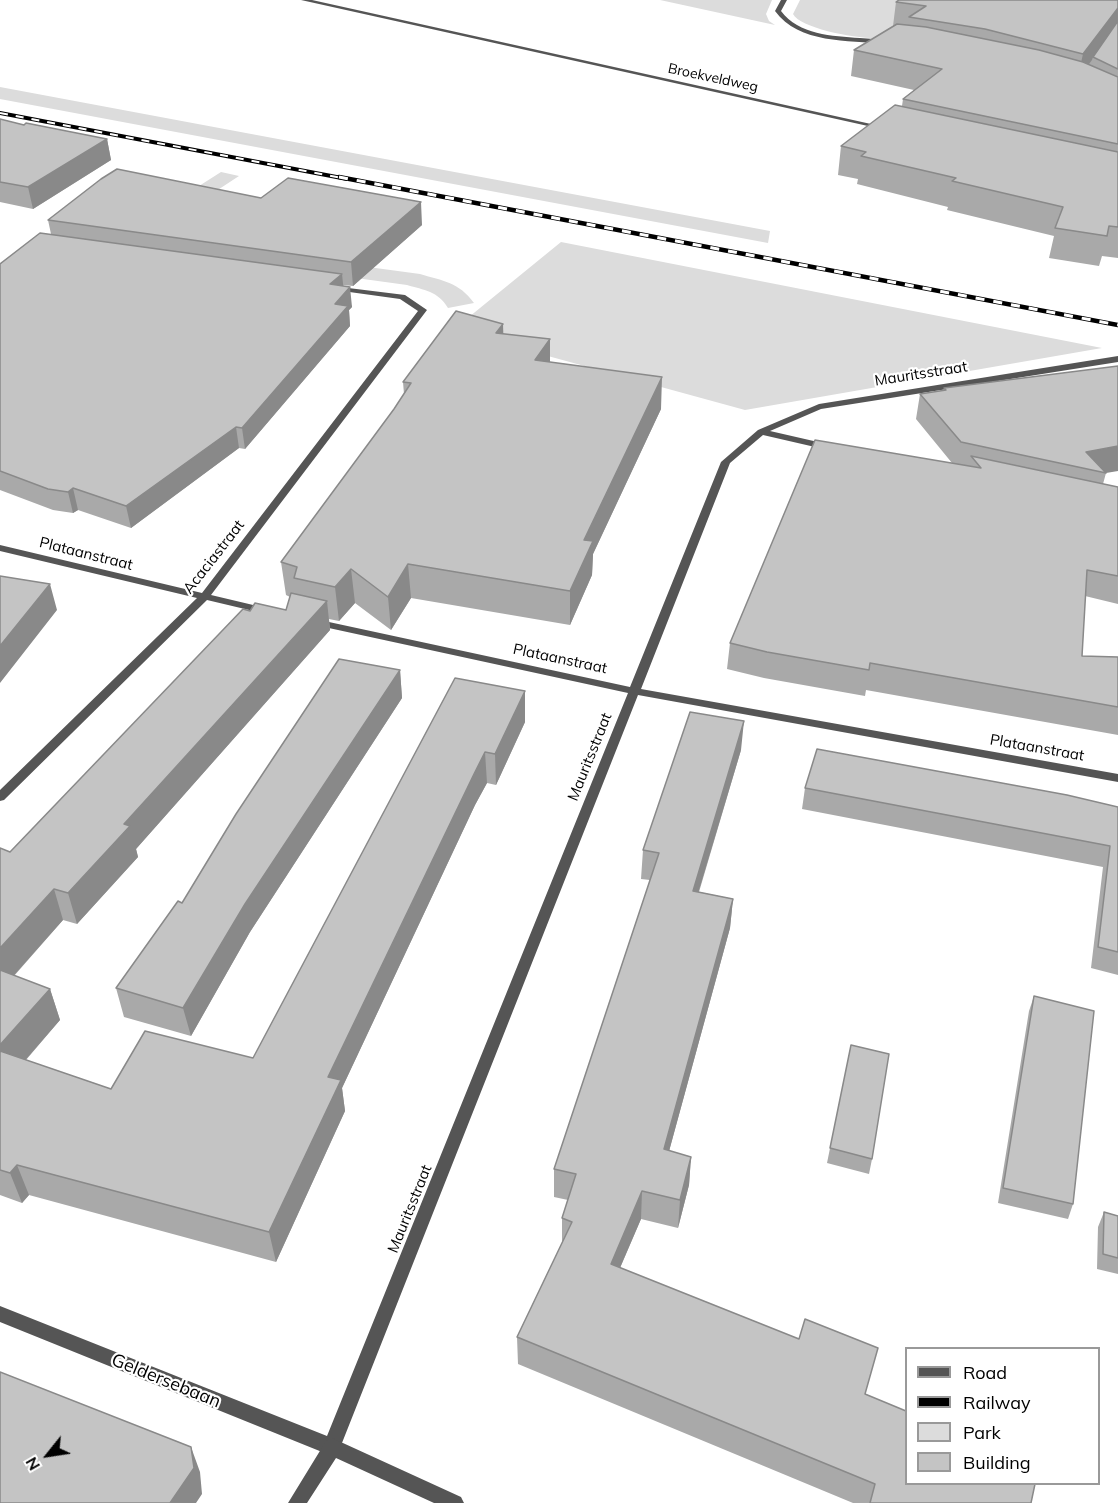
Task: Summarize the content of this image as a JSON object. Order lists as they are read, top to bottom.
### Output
{
  "streets": {
    "street": [
      "Broekveldweg",
      "Mauritsstraat",
      "Plataanstraat",
      "Acaciastraat",
      "Geldersebaan"
    ]
  },
  "crossings": [
    ["Mauritsstraat", "Plataanstraat"],
    ["Mauritsstraat", "Geldersebaan"],
    ["Plataanstraat", "Acaciastraat"]
  ],
  "legend": [
    "Road",
    "Railway",
    "Park",
    "Building"
  ],
  "north": "bottom left"
}
